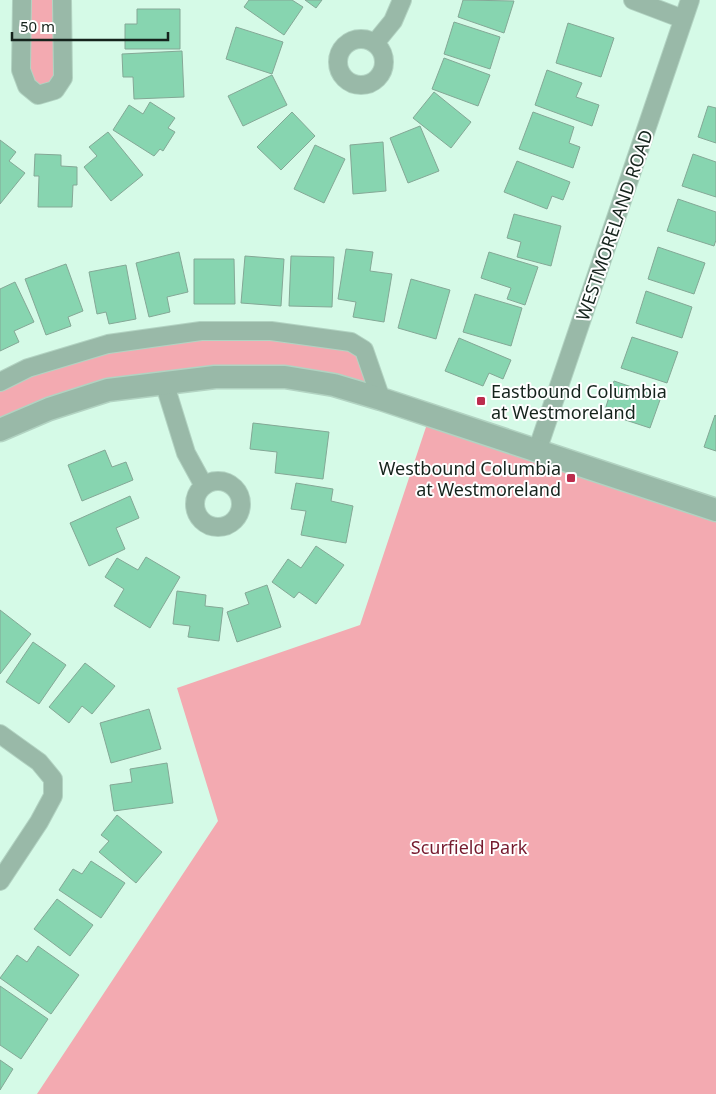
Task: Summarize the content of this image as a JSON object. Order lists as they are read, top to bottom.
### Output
{
  "streets": {
    "street": ["WESTMORELAND ROAD"]
  },
  "parks": ["Scurfield Park"],
  "places": {
    "transit": ["Eastbound Columbia at Westmoreland", "Westbound Columbia at Westmoreland"]
  },
  "scale_bar": "50 m"
}
